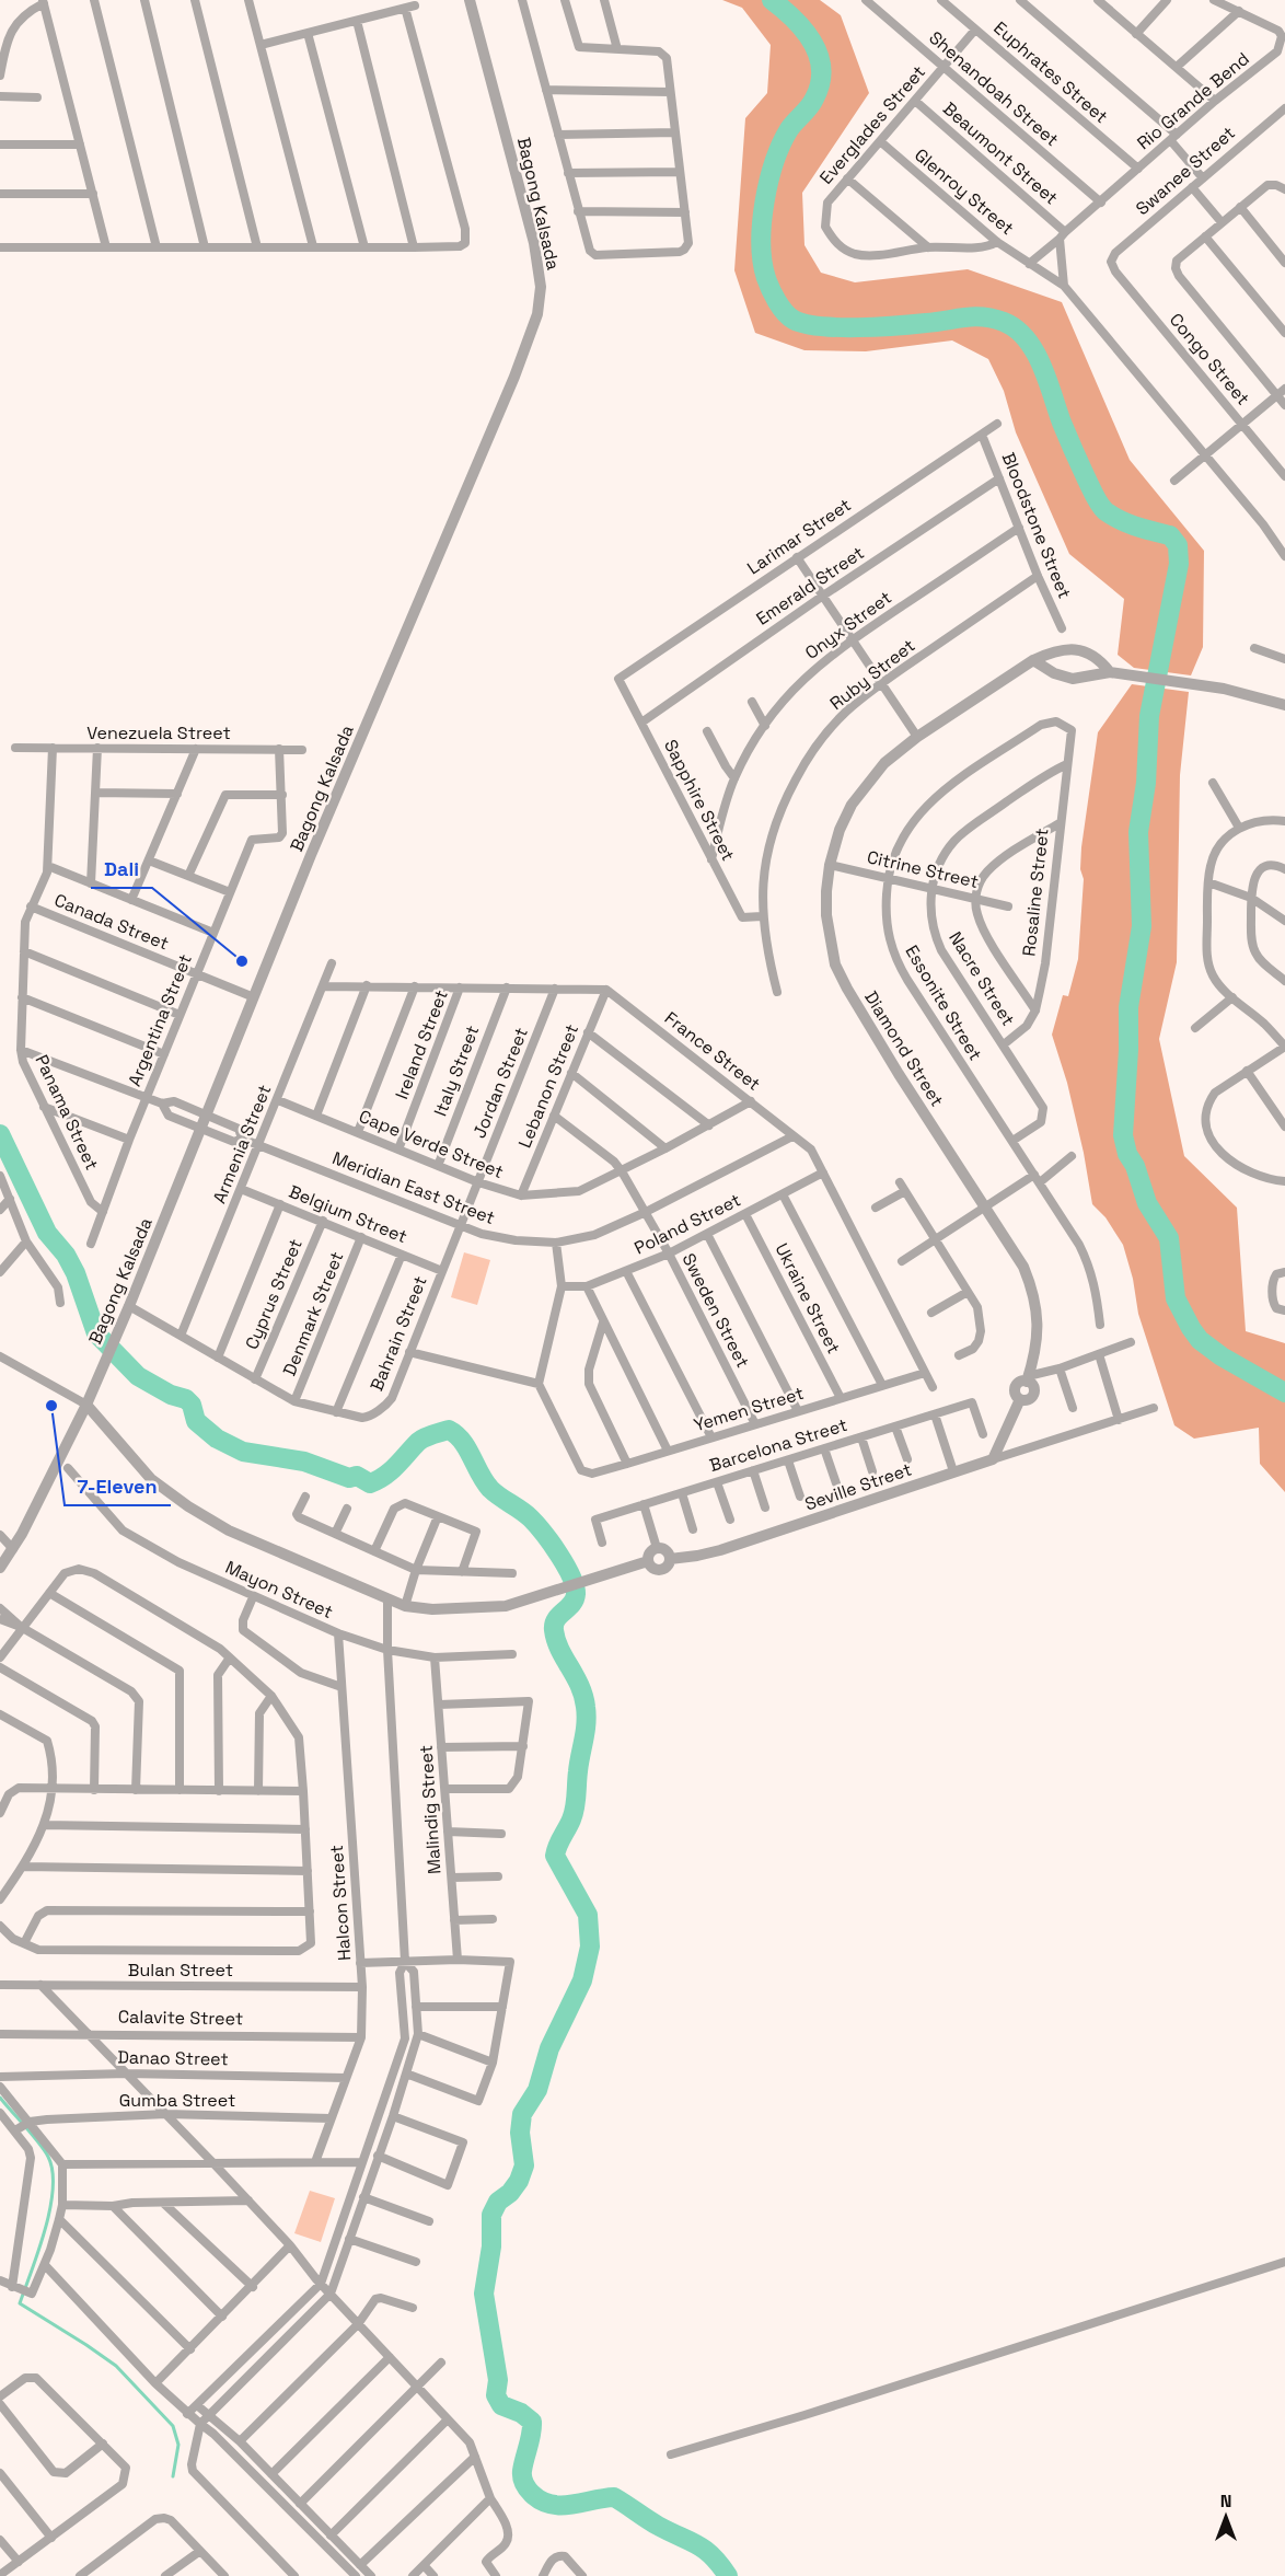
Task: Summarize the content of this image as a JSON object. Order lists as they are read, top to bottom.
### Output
{
  "streets": {
    "street": [
      "Euphrates Street",
      "Shenandoah Street",
      "Rio Grande Bend",
      "Everglades Street",
      "Beaumont Street",
      "Swanee Street",
      "Glenroy Street",
      "Bagong Kalsada",
      "Congo Street",
      "Bloodstone Street",
      "Larimar Street",
      "Emerald Street",
      "Onyx Street",
      "Ruby Street",
      "Venezuela Street",
      "Sapphire Street",
      "Citrine Street",
      "Rosaline Street",
      "Canada Street",
      "Nacre Street",
      "Essonite Street",
      "Argentina Street",
      "Ireland Street",
      "Diamond Street",
      "France Street",
      "Italy Street",
      "Jordan Street",
      "Lebanon Street",
      "Panama Street",
      "Armenia Street",
      "Cape Verde Street",
      "Meridian East Street",
      "Belgium Street",
      "Poland Street",
      "Cyprus Street",
      "Ukraine Street",
      "Sweden Street",
      "Denmark Street",
      "Bahrain Street",
      "Yemen Street",
      "Barcelona Street",
      "Seville Street",
      "Mayon Street",
      "Malindig Street",
      "Halcon Street",
      "Bulan Street",
      "Calavite Street",
      "Danao Street",
      "Gumba Street"
    ]
  },
  "crossings": [
    ["Euphrates Street", "Rio Grande Bend"],
    ["Euphrates Street", "Everglades Street"],
    ["Shenandoah Street", "Rio Grande Bend"],
    ["Shenandoah Street", "Everglades Street"],
    ["Rio Grande Bend", "Beaumont Street"],
    ["Rio Grande Bend", "Glenroy Street"],
    ["Everglades Street", "Beaumont Street"],
    ["Everglades Street", "Glenroy Street"],
    ["Swanee Street", "Congo Street"],
    ["Bagong Kalsada", "Canada Street"],
    ["Bagong Kalsada", "Meridian East Street"],
    ["Bagong Kalsada", "Bahrain Street"],
    ["Bloodstone Street", "Larimar Street"],
    ["Bloodstone Street", "Emerald Street"],
    ["Bloodstone Street", "Onyx Street"],
    ["Bloodstone Street", "Ruby Street"],
    ["Larimar Street", "Sapphire Street"],
    ["Emerald Street", "Sapphire Street"],
    ["Onyx Street", "Sapphire Street"],
    ["Ruby Street", "Sapphire Street"],
    ["Venezuela Street", "Argentina Street"],
    ["Venezuela Street", "Panama Street"],
    ["Citrine Street", "Nacre Street"],
    ["Citrine Street", "Essonite Street"],
    ["Citrine Street", "Diamond Street"],
    ["Rosaline Street", "Nacre Street"],
    ["Rosaline Street", "Essonite Street"],
    ["Canada Street", "Argentina Street"],
    ["Canada Street", "Panama Street"],
    ["Nacre Street", "Essonite Street"],
    ["Argentina Street", "Panama Street"],
    ["Ireland Street", "Cape Verde Street"],
    ["Diamond Street", "Seville Street"],
    ["France Street", "Lebanon Street"],
    ["France Street", "Cape Verde Street"],
    ["France Street", "Meridian East Street"],
    ["France Street", "Poland Street"],
    ["France Street", "Yemen Street"],
    ["Italy Street", "Cape Verde Street"],
    ["Jordan Street", "Cape Verde Street"],
    ["Jordan Street", "Meridian East Street"],
    ["Jordan Street", "Bahrain Street"],
    ["Lebanon Street", "Cape Verde Street"],
    ["Lebanon Street", "Sweden Street"],
    ["Armenia Street", "Cape Verde Street"],
    ["Armenia Street", "Meridian East Street"],
    ["Armenia Street", "Belgium Street"],
    ["Armenia Street", "Bahrain Street"],
    ["Cape Verde Street", "Sweden Street"],
    ["Meridian East Street", "Sweden Street"],
    ["Meridian East Street", "Bahrain Street"],
    ["Belgium Street", "Cyprus Street"],
    ["Belgium Street", "Denmark Street"],
    ["Belgium Street", "Bahrain Street"],
    ["Poland Street", "Ukraine Street"],
    ["Poland Street", "Sweden Street"],
    ["Cyprus Street", "Bahrain Street"],
    ["Ukraine Street", "Yemen Street"],
    ["Sweden Street", "Yemen Street"],
    ["Denmark Street", "Bahrain Street"],
    ["Mayon Street", "Malindig Street"],
    ["Mayon Street", "Halcon Street"],
    ["Halcon Street", "Bulan Street"],
    ["Halcon Street", "Calavite Street"],
    ["Halcon Street", "Danao Street"],
    ["Halcon Street", "Gumba Street"]
  ],
  "places": ["Dali", "7-Eleven"],
  "north": "top"
}
